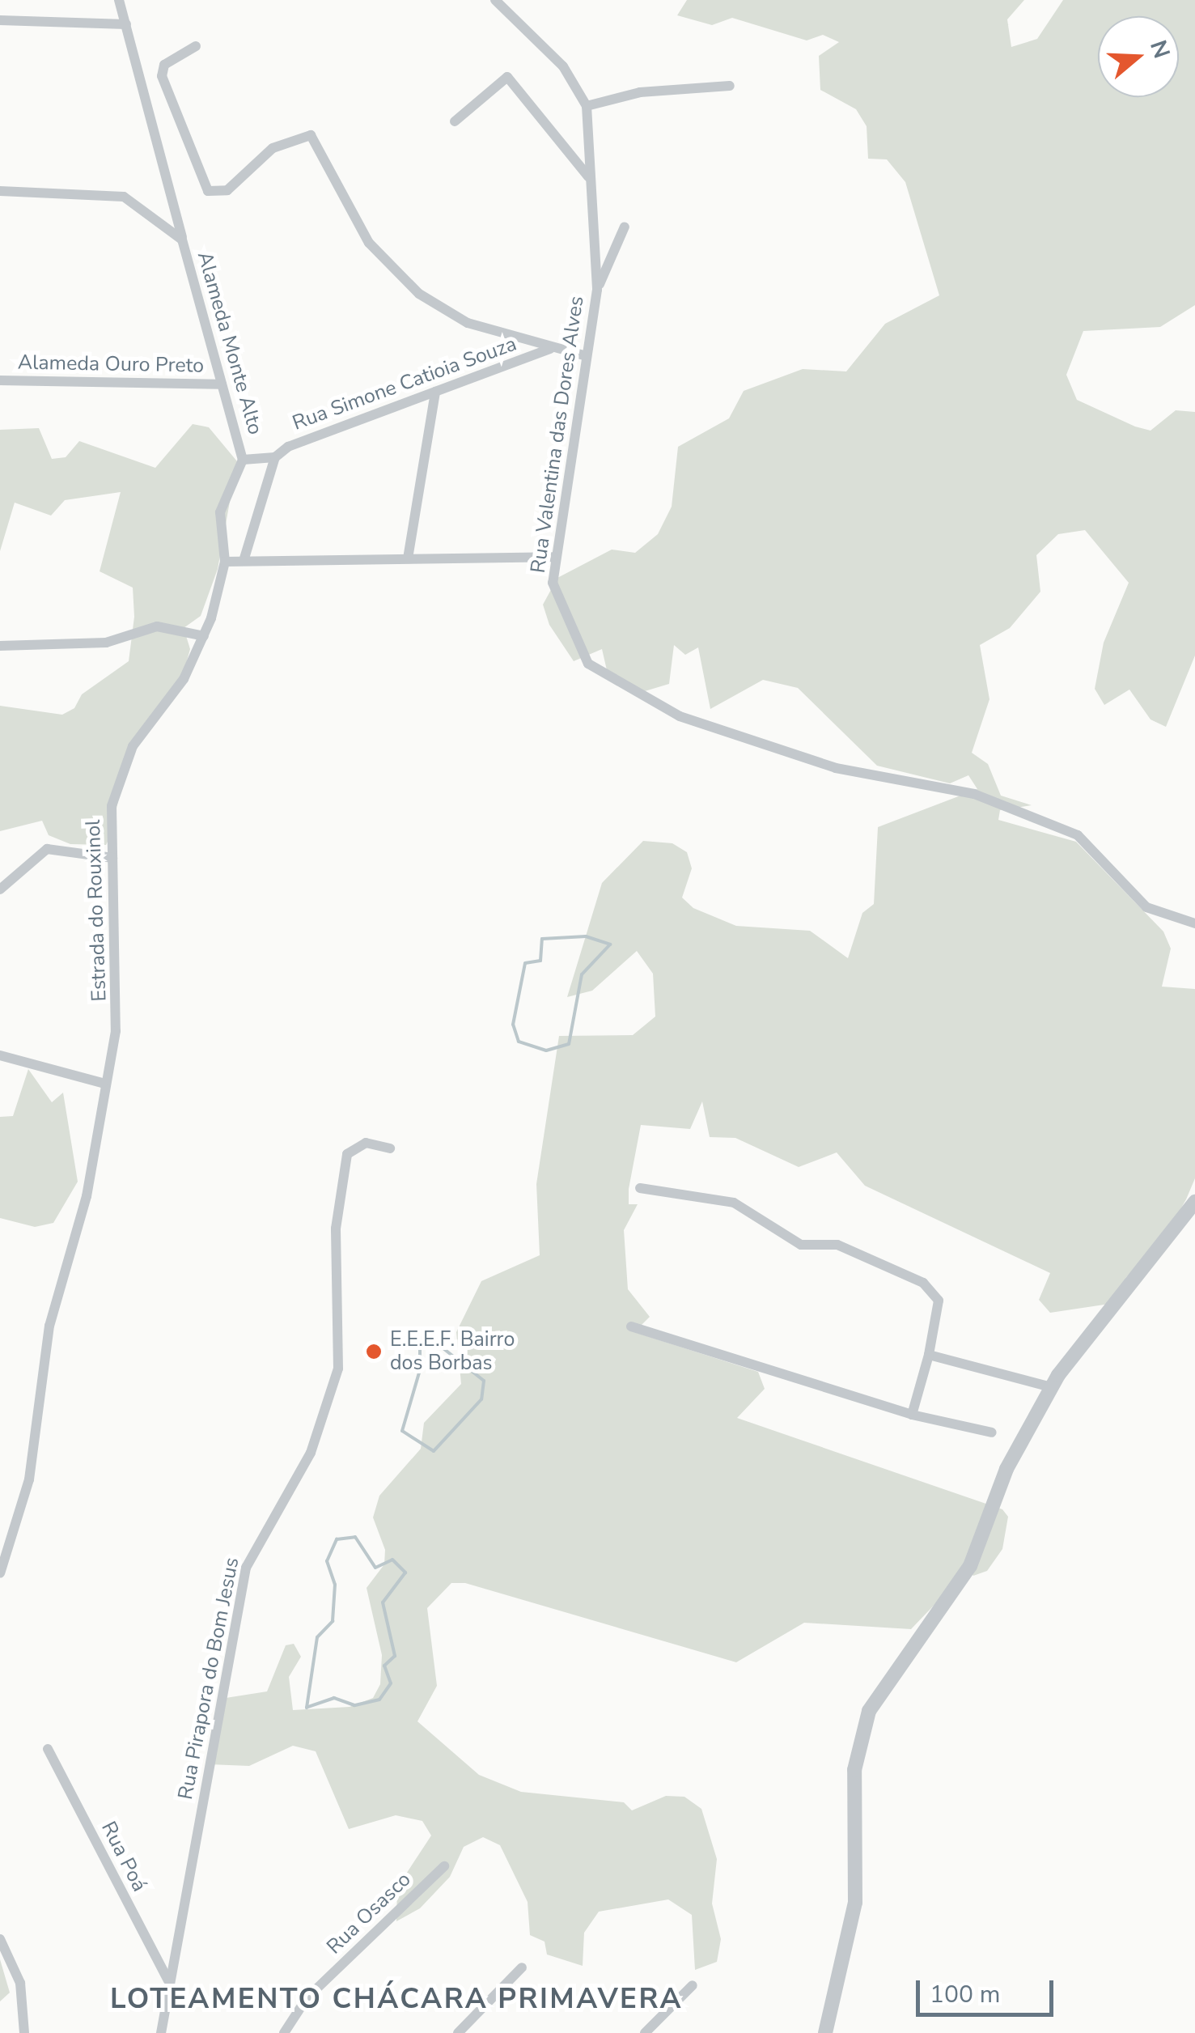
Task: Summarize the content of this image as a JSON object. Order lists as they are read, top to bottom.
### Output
{
  "streets": {
    "street": [
      "Alameda Monte Alto",
      "Alameda Ouro Preto",
      "Rua Simone Catioia Souza",
      "Rua Valentina das Dores Alves",
      "Estrada do Rouxinol",
      "Rua Pirapora do Bom Jesus",
      "Rua Poá",
      "Rua Osasco"
    ]
  },
  "crossings": [
    ["Alameda Monte Alto", "Alameda Ouro Preto"],
    ["Alameda Monte Alto", "Rua Simone Catioia Souza"],
    ["Alameda Monte Alto", "Estrada do Rouxinol"],
    ["Rua Simone Catioia Souza", "Estrada do Rouxinol"],
    ["Rua Pirapora do Bom Jesus", "Rua Poá"]
  ],
  "districts": ["LOTEAMENTO CHÁCARA PRIMAVERA"],
  "places": ["E.E.E.F. Bairro dos Borbas"],
  "scale_bar": "100 m",
  "north": "right"
}
